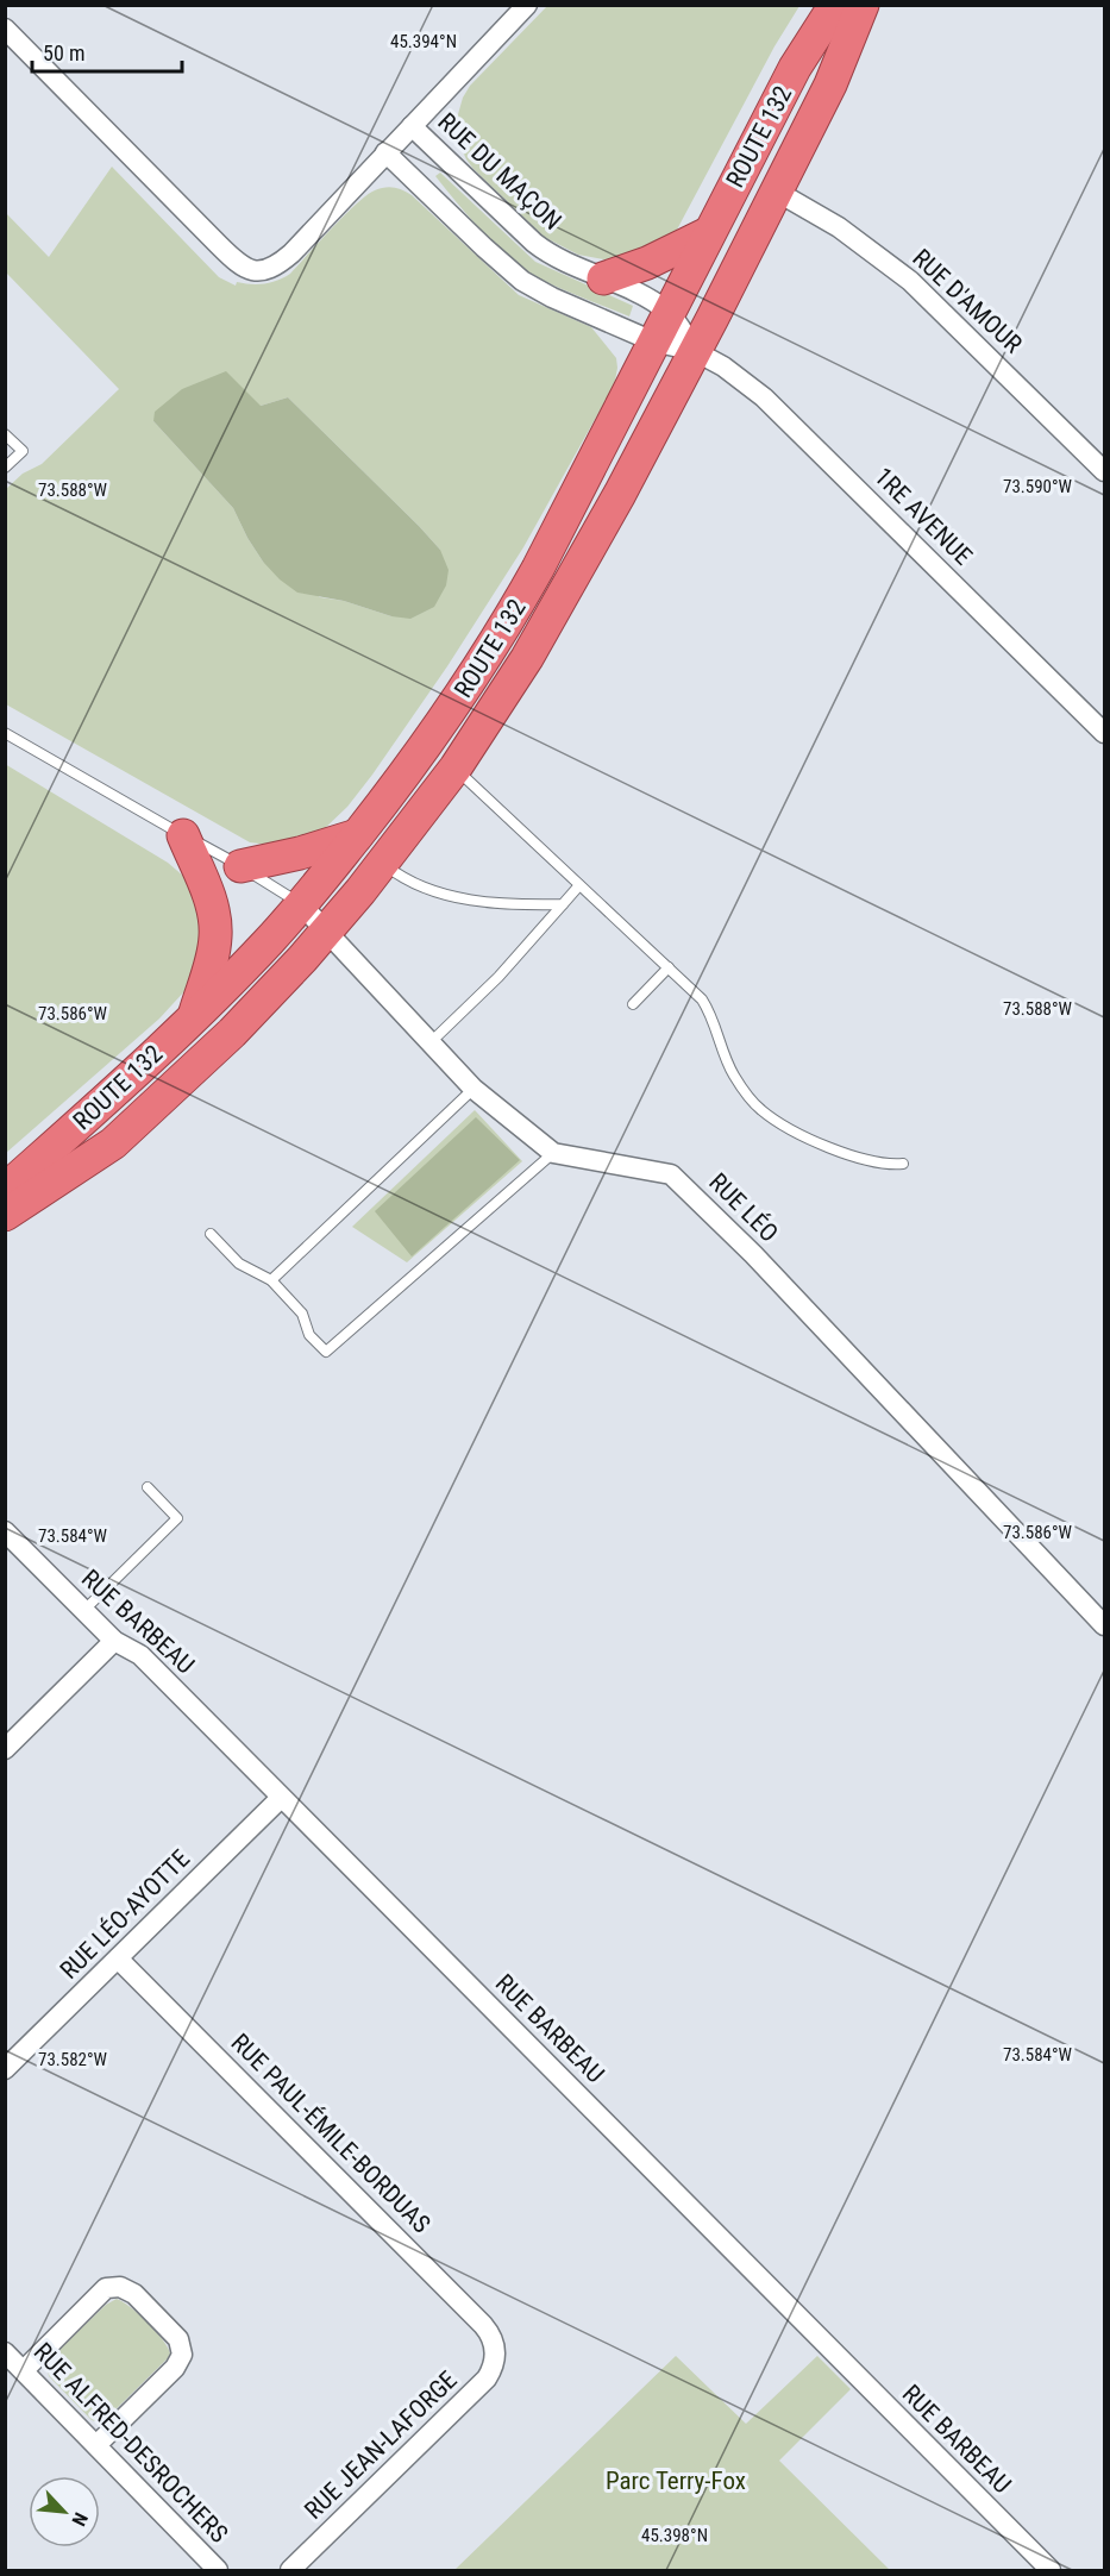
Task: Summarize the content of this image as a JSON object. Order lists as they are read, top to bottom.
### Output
{
  "streets": {
    "highway": ["ROUTE 132"],
    "street": [
      "RUE DU MAÇON",
      "RUE D'AMOUR",
      "1RE AVENUE",
      "RUE LÉO",
      "RUE BARBEAU",
      "RUE LÉO-AYOTTE",
      "RUE PAUL-ÉMILE-BORDUAS",
      "RUE ALFRED-DESROCHERS",
      "RUE JEAN-LAFORGE"
    ]
  },
  "crossings": [
    ["ROUTE 132", "RUE DU MAÇON"],
    ["ROUTE 132", "RUE D'AMOUR"],
    ["ROUTE 132", "1RE AVENUE"],
    ["ROUTE 132", "RUE LÉO"],
    ["RUE DU MAÇON", "1RE AVENUE"],
    ["RUE BARBEAU", "RUE LÉO-AYOTTE"],
    ["RUE LÉO-AYOTTE", "RUE PAUL-ÉMILE-BORDUAS"],
    ["RUE PAUL-ÉMILE-BORDUAS", "RUE JEAN-LAFORGE"]
  ],
  "parks": ["Parc Terry-Fox"],
  "scale_bar": "50 m",
  "north": "bottom right",
  "coordinates": [
    "45.394°N",
    "73.590°W",
    "73.588°W",
    "73.586°W",
    "73.584°W",
    "73.582°W",
    "45.398°N"
  ]
}
